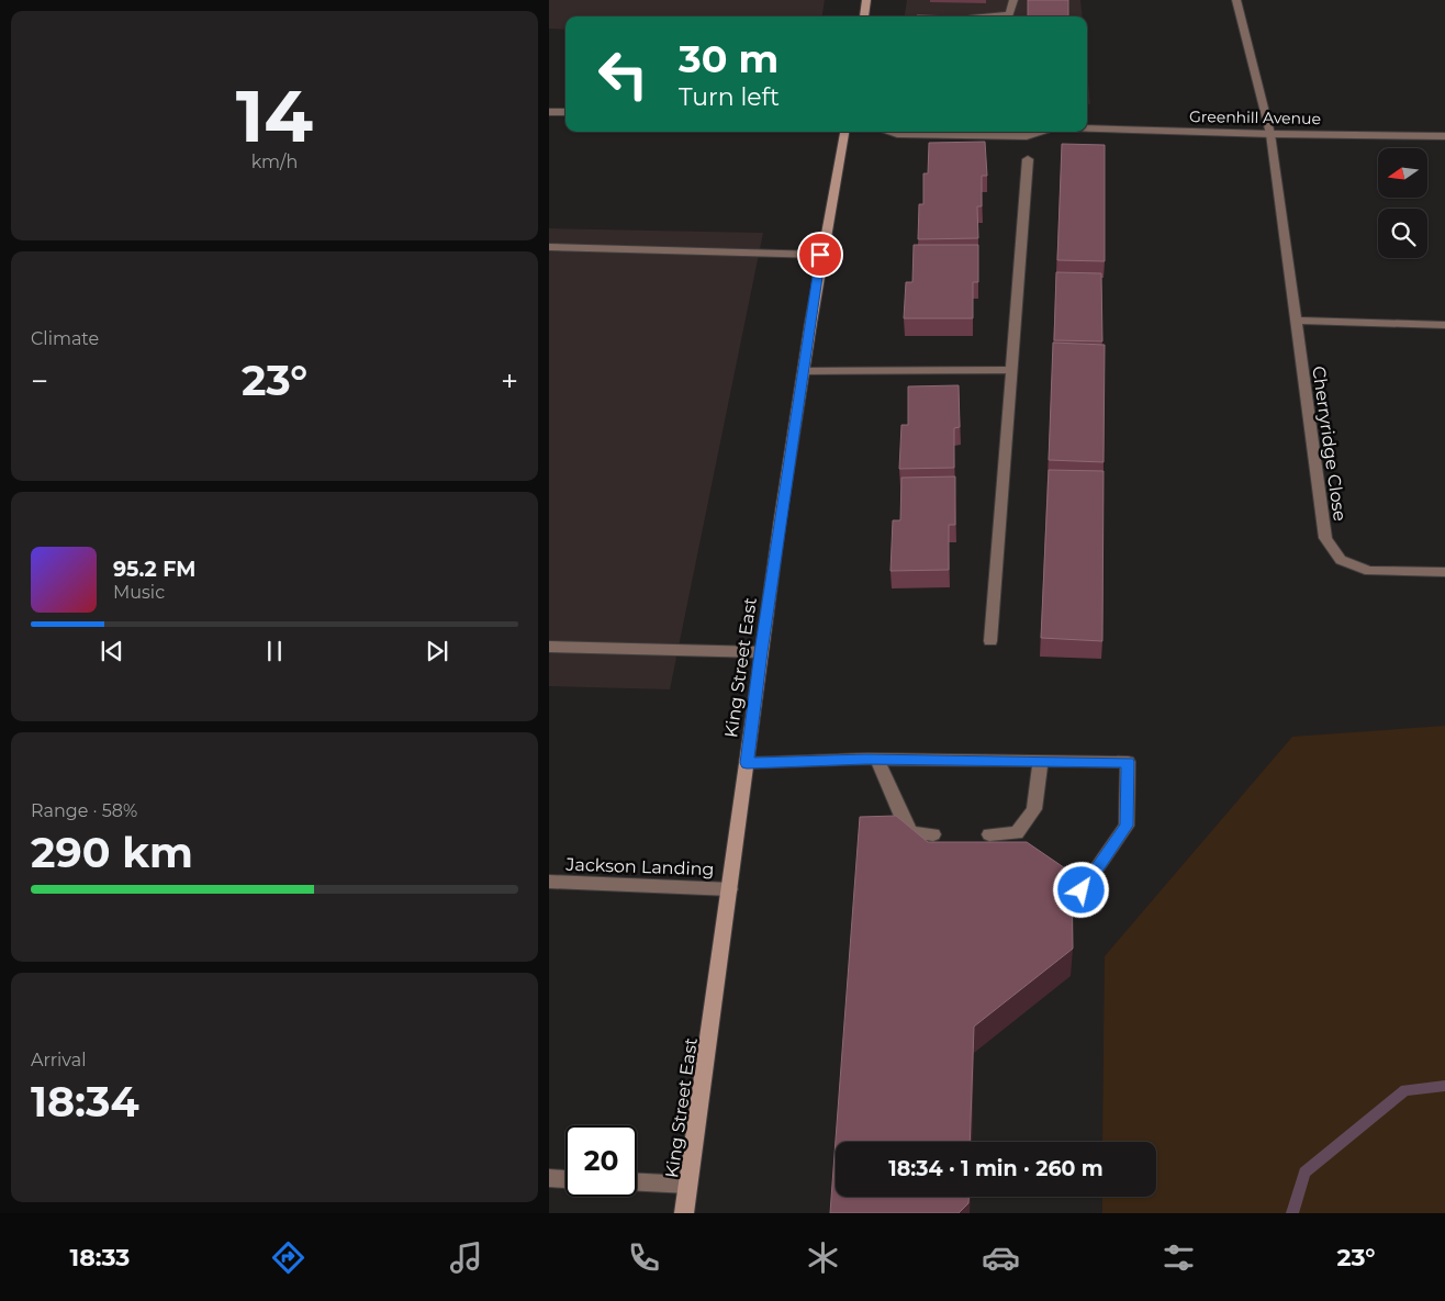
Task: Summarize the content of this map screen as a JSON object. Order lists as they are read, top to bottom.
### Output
{
  "streets": {
    "main road": ["King Street East"],
    "street": ["Greenhill Avenue", "Cherryridge Close", "Jackson Landing"]
  },
  "crossings": [
    ["Greenhill Avenue", "Cherryridge Close"],
    ["King Street East", "Jackson Landing"]
  ],
  "north": "left",
  "page": {
    "tile": [
      ["14", "km/h"],
      "Climate",
      ["Range · 58%", "290 km"],
      ["Arrival", "18:34"]
    ],
    "turn": ["30 m", "Turn left"],
    "heat": ["−", "23°", "+"],
    "song": ["95.2 FM", "Music"],
    "limit": "20",
    "trip": "18:34 · 1 min · 260 m",
    "tabs": ["18:33", "23°"]
  }
}
